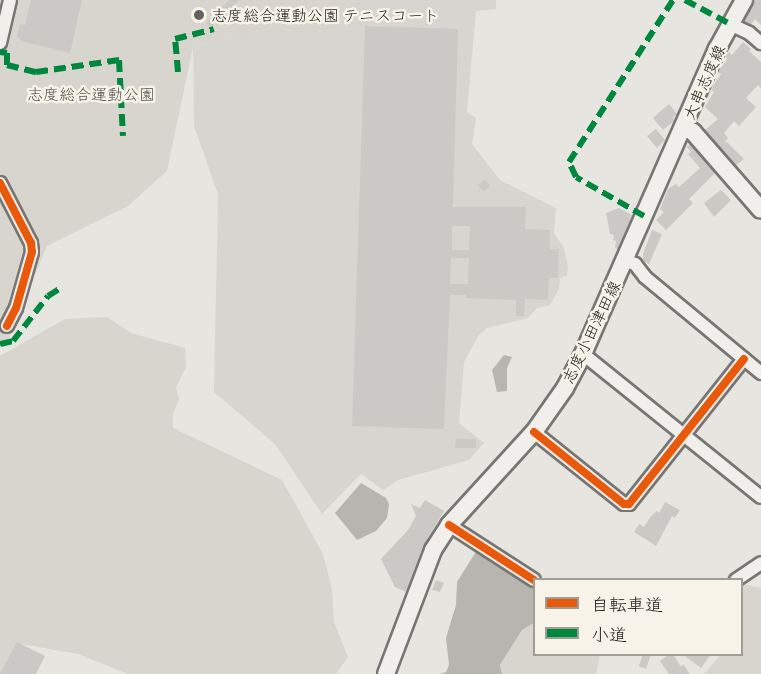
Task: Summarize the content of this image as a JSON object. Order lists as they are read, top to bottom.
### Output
{
  "streets": {
    "main road": ["大串志度線", "志度小田津田線"]
  },
  "crossings": [
    ["大串志度線", "志度小田津田線"]
  ],
  "parks": ["志度総合運動公園"],
  "places": ["志度総合運動公園 テニスコート"],
  "legend": ["自転車道", "小道"]
}
